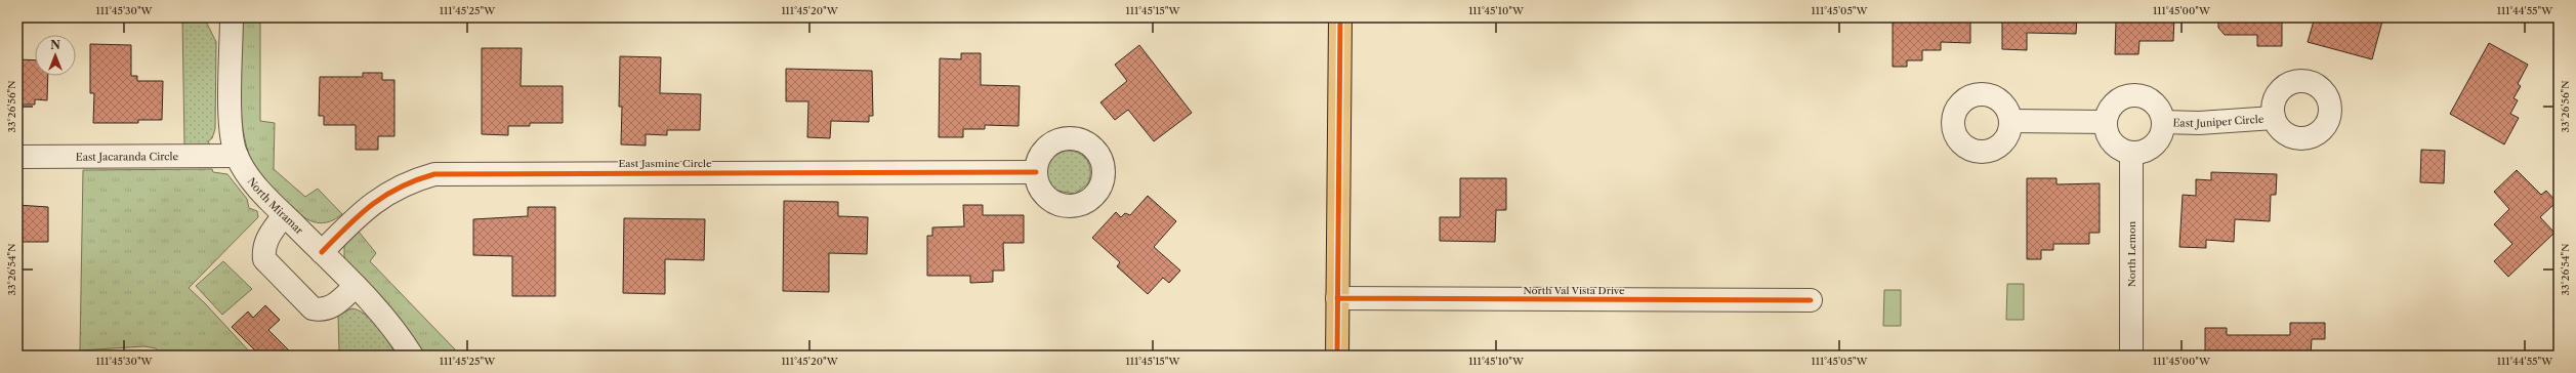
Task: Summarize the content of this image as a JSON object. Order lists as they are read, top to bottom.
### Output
{
  "streets": {
    "street": [
      "East Juniper Circle",
      "East Jacaranda Circle",
      "East Jasmine Circle",
      "North Miramar",
      "North Lemon",
      "North Val Vista Drive"
    ]
  },
  "crossings": [
    ["East Juniper Circle", "North Lemon"],
    ["East Jacaranda Circle", "North Miramar"],
    ["East Jasmine Circle", "North Miramar"]
  ],
  "north": "top",
  "coordinates": [
    "111°45'30\"W",
    "111°45'25\"W",
    "111°45'20\"W",
    "111°45'15\"W",
    "111°45'10\"W",
    "111°45'05\"W",
    "111°45'00\"W",
    "111°44'55\"W",
    "33°26'56\"N",
    "33°26'54\"N"
  ]
}
